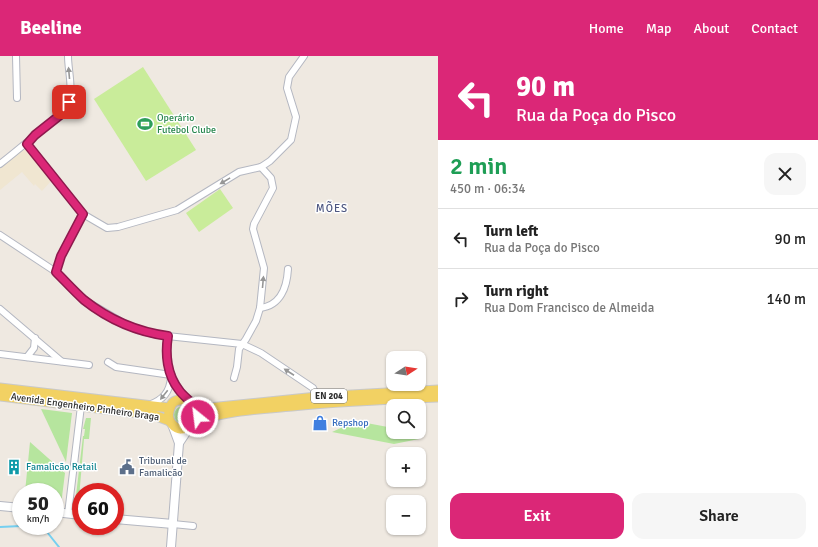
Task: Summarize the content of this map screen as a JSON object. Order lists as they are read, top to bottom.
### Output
{
  "streets": {
    "main road": ["EN 204", "Avenida Engenheiro Pinheiro Braga"]
  },
  "crossings": [
    ["EN 204", "Avenida Engenheiro Pinheiro Braga"]
  ],
  "districts": ["MÕES"],
  "places": {
    "sports": ["Operário Futebol Clube"],
    "shop": ["Repshop"],
    "building": ["Famalicão Retail"],
    "public building": ["Tribunal de Famalicão"]
  },
  "north": "right",
  "page": {
    "header": "Beeline",
    "nav": [
      "Home",
      "Map",
      "About",
      "Contact"
    ],
    "turn": ["90 m", "Rua da Poça do Pisco"],
    "heading": ["2 min", "450 m · 06:34"],
    "list": [
      {
        "name": "Turn left",
        "note": "Rua da Poça do Pisco",
        "value": "90 m"
      },
      {
        "name": "Turn right",
        "note": "Rua Dom Francisco de Almeida",
        "value": "140 m"
      }
    ],
    "map_buttons": ["+", "−"],
    "speed": "50 km/h",
    "limit": "60",
    "buttons": ["Exit", "Share"]
  }
}
